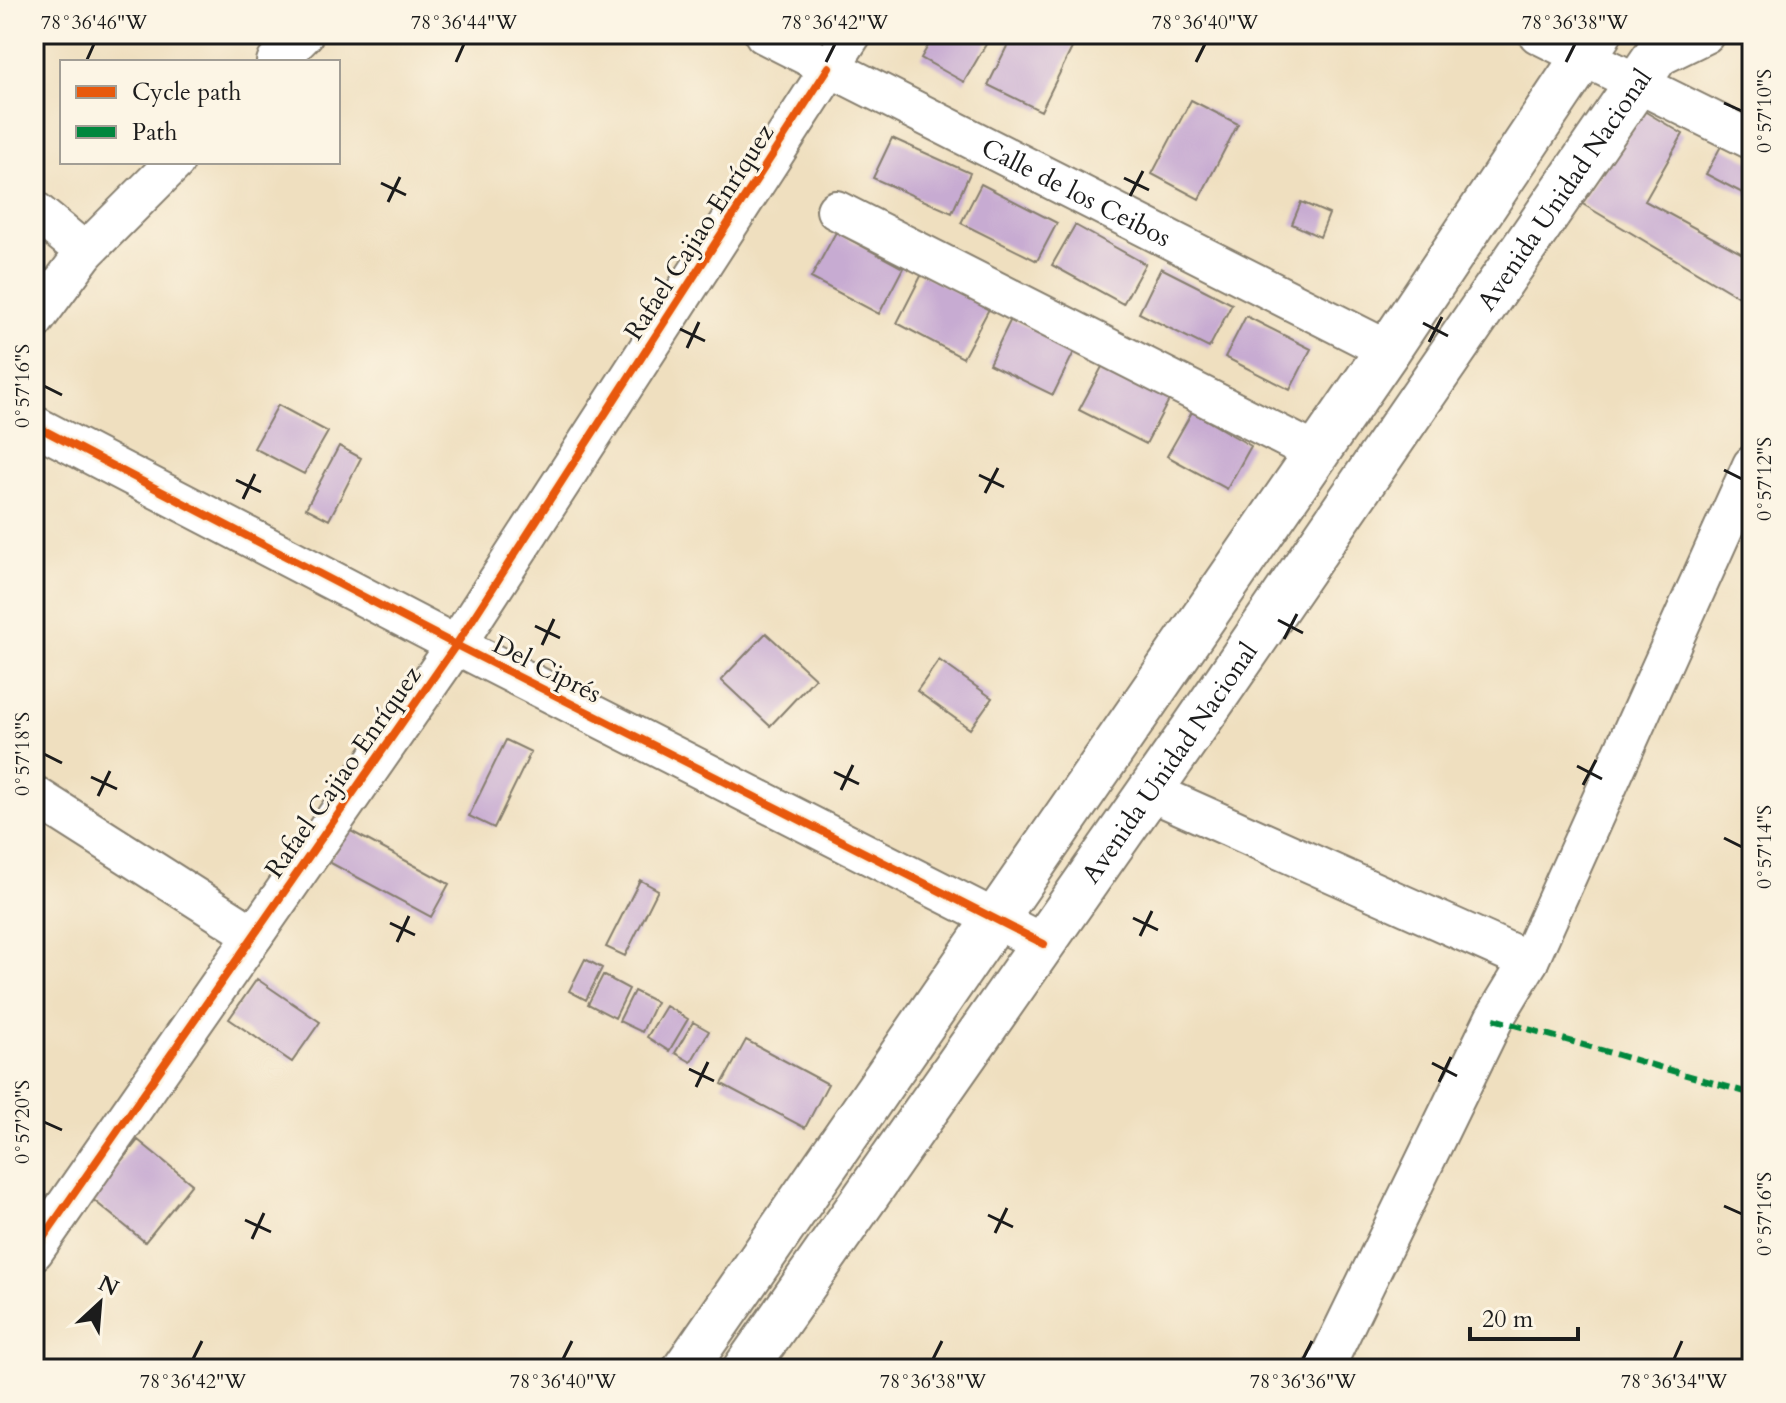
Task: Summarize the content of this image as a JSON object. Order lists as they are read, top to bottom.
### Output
{
  "streets": {
    "main road": ["Avenida Unidad Nacional"],
    "street": ["Calle de los Ceibos", "Rafael Cajiao Enríquez", "Del Ciprés"]
  },
  "crossings": [
    ["Avenida Unidad Nacional", "Calle de los Ceibos"],
    ["Avenida Unidad Nacional", "Del Ciprés"],
    ["Calle de los Ceibos", "Rafael Cajiao Enríquez"],
    ["Rafael Cajiao Enríquez", "Del Ciprés"]
  ],
  "legend": ["Cycle path", "Path"],
  "scale_bar": "20 m",
  "north": "top right",
  "coordinates": [
    "78°36'46\"W",
    "78°36'44\"W",
    "78°36'42\"W",
    "78°36'40\"W",
    "78°36'38\"W",
    "0°57'10\"S",
    "0°57'16\"S",
    "0°57'12\"S",
    "0°57'18\"S",
    "0°57'14\"S",
    "0°57'20\"S",
    "78°36'36\"W",
    "78°36'34\"W"
  ]
}
